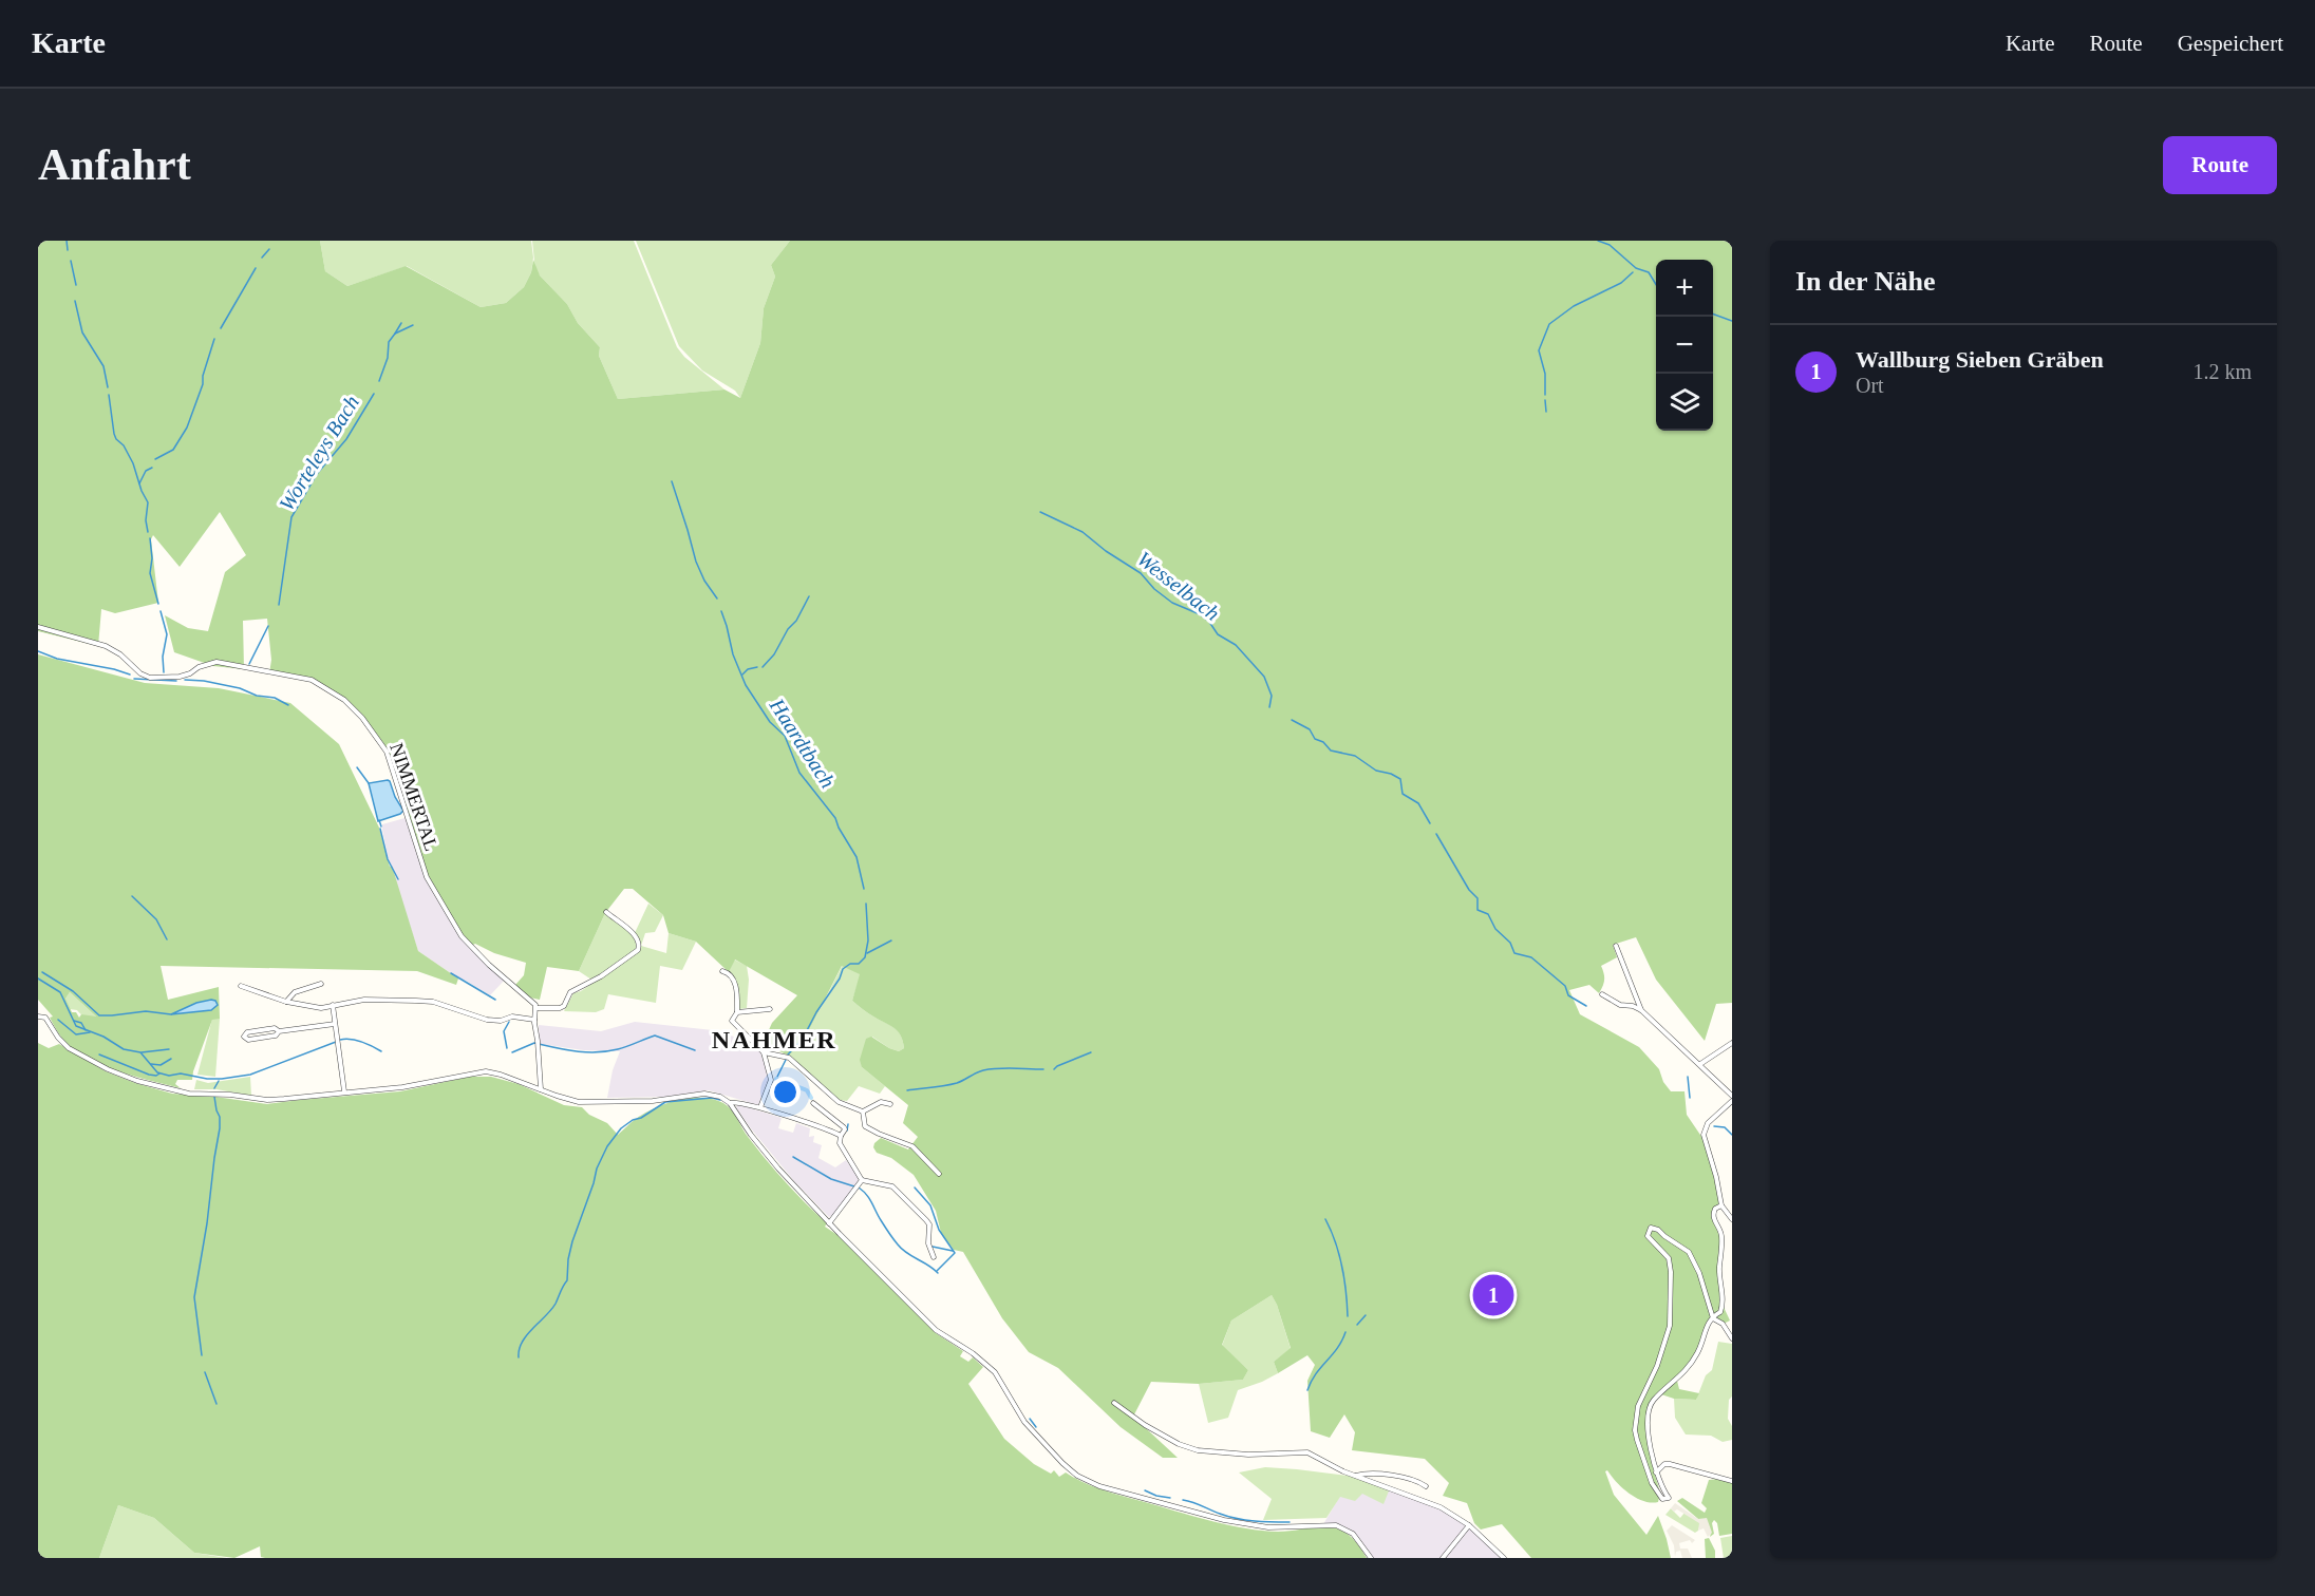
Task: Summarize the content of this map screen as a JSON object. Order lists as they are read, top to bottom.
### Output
{
  "streets": {
    "street": ["NIMMERTAL"]
  },
  "districts": ["NAHMER"],
  "water": ["Worteleys Bach", "Wesselbach", "Haardtbach"],
  "page": {
    "header": "Karte",
    "nav": ["Karte", "Route", "Gespeichert"],
    "buttons": "Route",
    "title": "Anfahrt",
    "heading": "In der Nähe",
    "map_buttons": ["+", "−"],
    "list": [
      {
        "mark": "1",
        "name": "Wallburg Sieben Gräben",
        "note": "Ort",
        "value": "1.2 km"
      }
    ],
    "pins": "1"
  }
}
